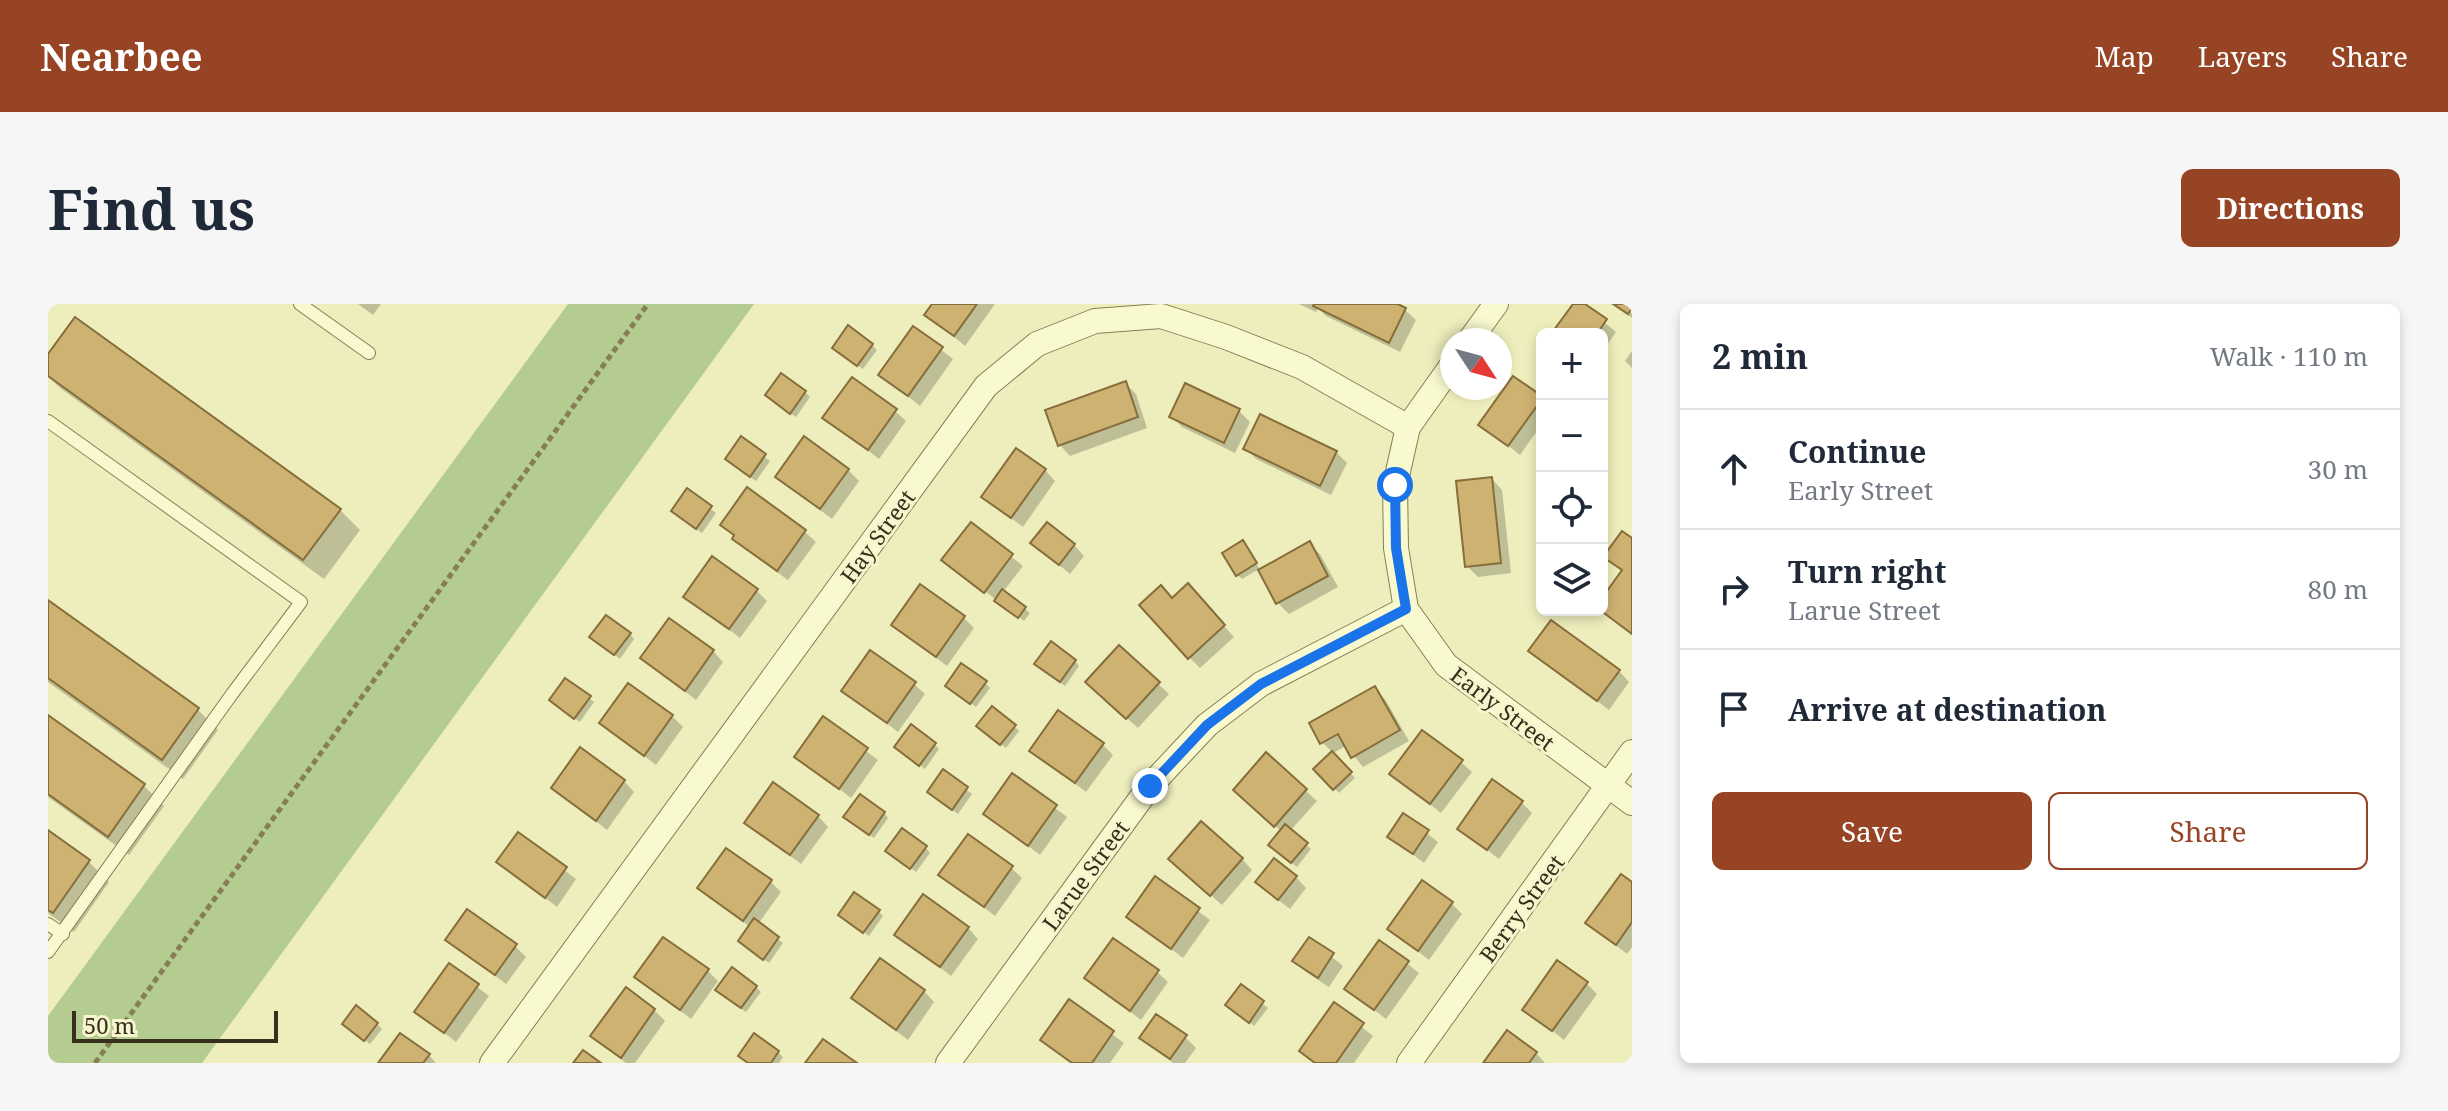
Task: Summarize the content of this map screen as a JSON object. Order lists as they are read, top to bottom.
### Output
{
  "streets": {
    "street": [
      "Hay Street",
      "Early Street",
      "Larue Street",
      "Berry Street"
    ]
  },
  "crossings": [
    ["Hay Street", "Early Street"],
    ["Early Street", "Larue Street"],
    ["Early Street", "Berry Street"]
  ],
  "scale_bar": "50 m",
  "north": "bottom right",
  "page": {
    "header": "Nearbee",
    "nav": ["Map", "Layers", "Share"],
    "buttons": [
      "Directions",
      ["Save", "Share"]
    ],
    "title": "Find us",
    "heading": ["2 min", "Walk · 110 m"],
    "map_buttons": ["+", "−"],
    "list": [
      ["Continue", "Early Street", "30 m"],
      ["Turn right", "Larue Street", "80 m"],
      "Arrive at destination"
    ],
    "scale": "50 m"
  }
}
